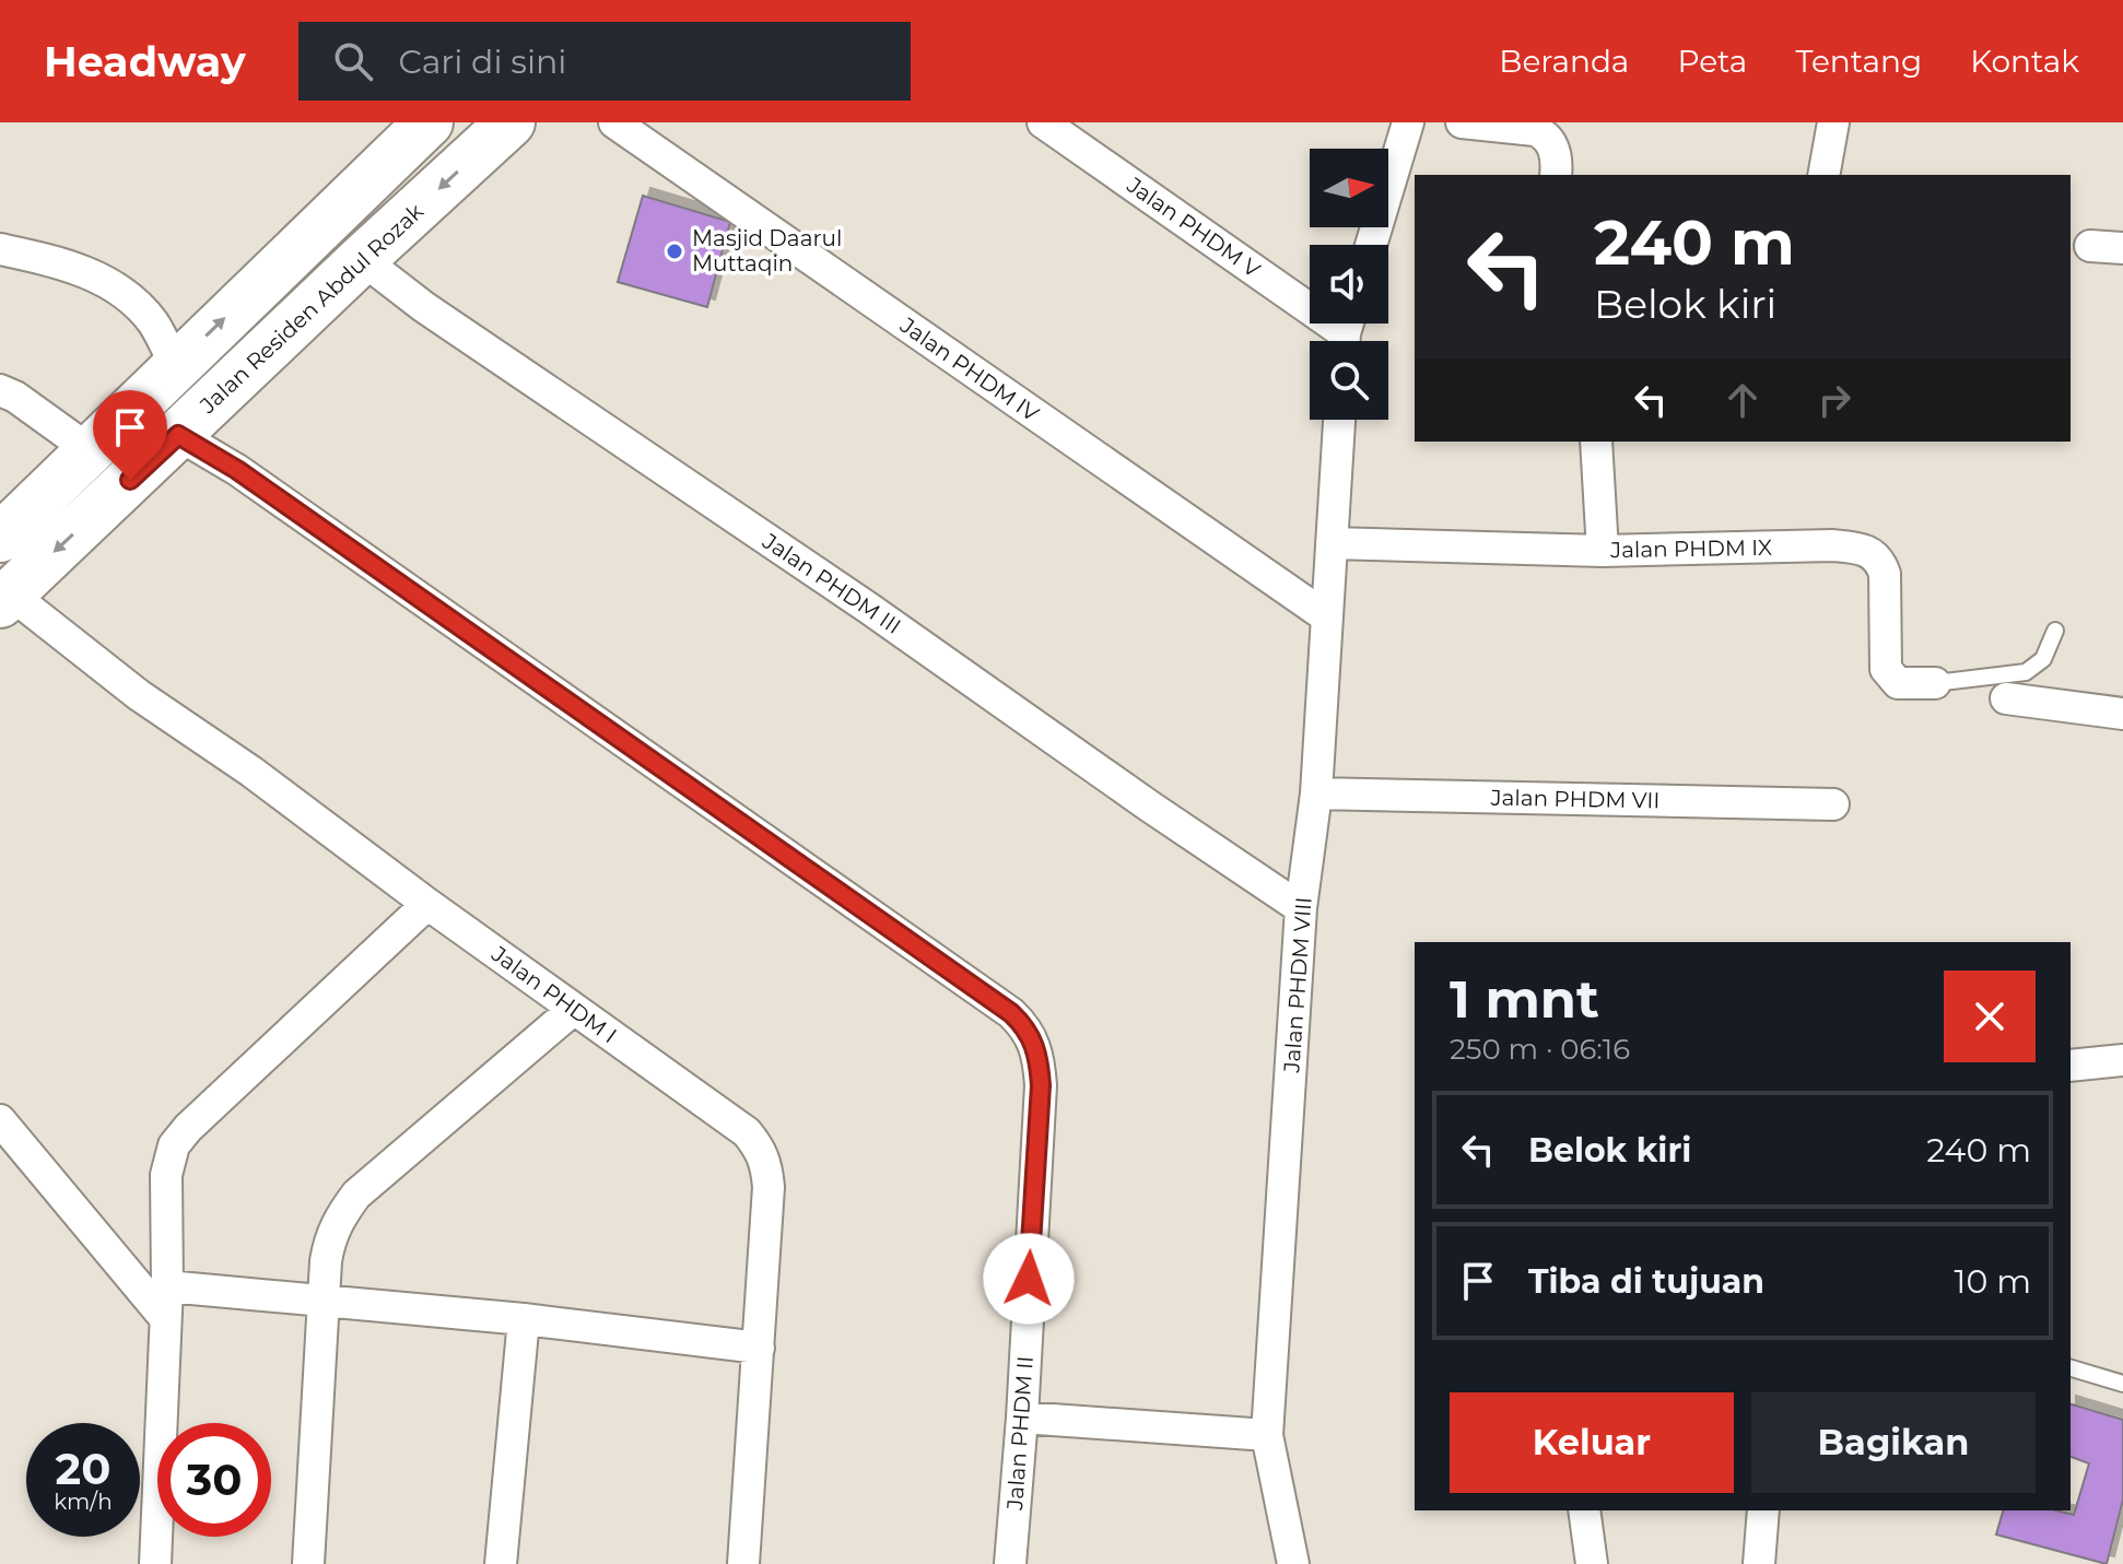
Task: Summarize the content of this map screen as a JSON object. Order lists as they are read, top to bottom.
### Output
{
  "streets": {
    "highway": ["Jalan Residen Abdul Rozak"],
    "street": [
      "Jalan PHDM V",
      "Jalan PHDM IV",
      "Jalan PHDM IX",
      "Jalan PHDM III",
      "Jalan PHDM VII",
      "Jalan PHDM VIII",
      "Jalan PHDM I",
      "Jalan PHDM II"
    ]
  },
  "crossings": [
    ["Jalan Residen Abdul Rozak", "Jalan PHDM III"],
    ["Jalan Residen Abdul Rozak", "Jalan PHDM I"],
    ["Jalan Residen Abdul Rozak", "Jalan PHDM II"],
    ["Jalan PHDM IV", "Jalan PHDM VIII"],
    ["Jalan PHDM IX", "Jalan PHDM VIII"],
    ["Jalan PHDM III", "Jalan PHDM VIII"],
    ["Jalan PHDM VII", "Jalan PHDM VIII"]
  ],
  "places": ["Masjid Daarul Muttaqin"],
  "north": "right",
  "page": {
    "header": "Headway",
    "search": "Cari di sini",
    "nav": [
      "Beranda",
      "Peta",
      "Tentang",
      "Kontak"
    ],
    "turn": ["240 m", "Belok kiri"],
    "heading": ["1 mnt", "250 m · 06:16"],
    "list": [
      {
        "name": "Belok kiri",
        "value": "240 m"
      },
      {
        "name": "Tiba di tujuan",
        "value": "10 m"
      }
    ],
    "buttons": ["Keluar", "Bagikan"],
    "speed": "20 km/h",
    "limit": "30"
  }
}
